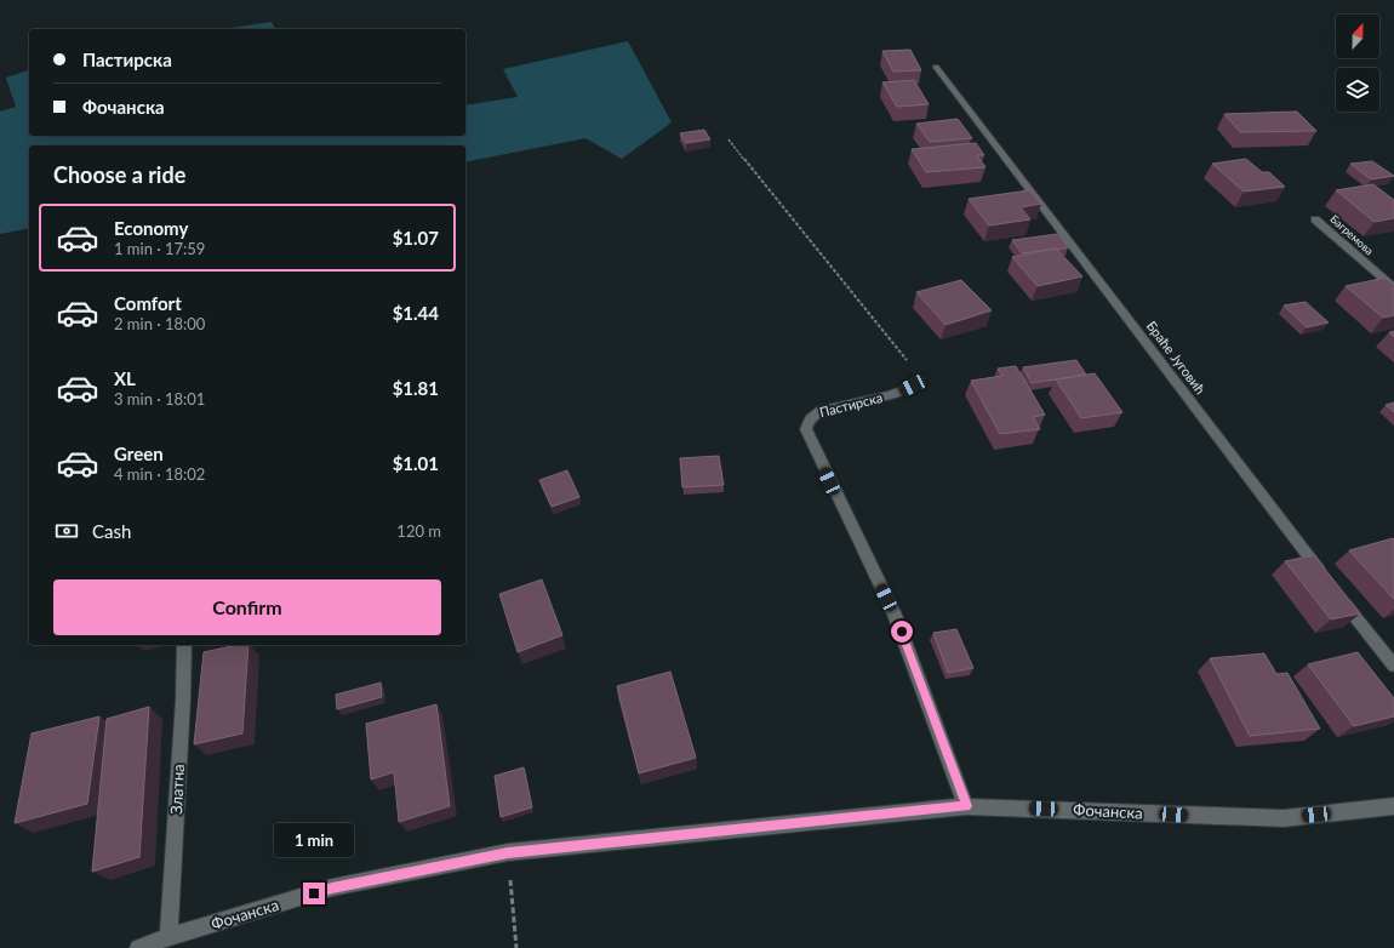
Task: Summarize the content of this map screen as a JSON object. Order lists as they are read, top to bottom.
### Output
{
  "streets": {
    "street": [
      "Багремова",
      "Браће Југовић",
      "Пастирска",
      "Златна",
      "Фочанска"
    ]
  },
  "crossings": [
    ["Пастирска", "Фочанска"],
    ["Златна", "Фочанска"]
  ],
  "north": "top",
  "page": {
    "banner": ["Пастирска", "Фочанска"],
    "heading": "Choose a ride",
    "list": [
      {
        "name": "Economy",
        "note": "1 min · 17:59",
        "value": "$1.07"
      },
      {
        "name": "Comfort",
        "note": "2 min · 18:00",
        "value": "$1.44"
      },
      {
        "name": "XL",
        "note": "3 min · 18:01",
        "value": "$1.81"
      },
      {
        "name": "Green",
        "note": "4 min · 18:02",
        "value": "$1.01"
      }
    ],
    "pay": ["Cash", "120 m"],
    "buttons": "Confirm",
    "bubble": "1 min"
  }
}
